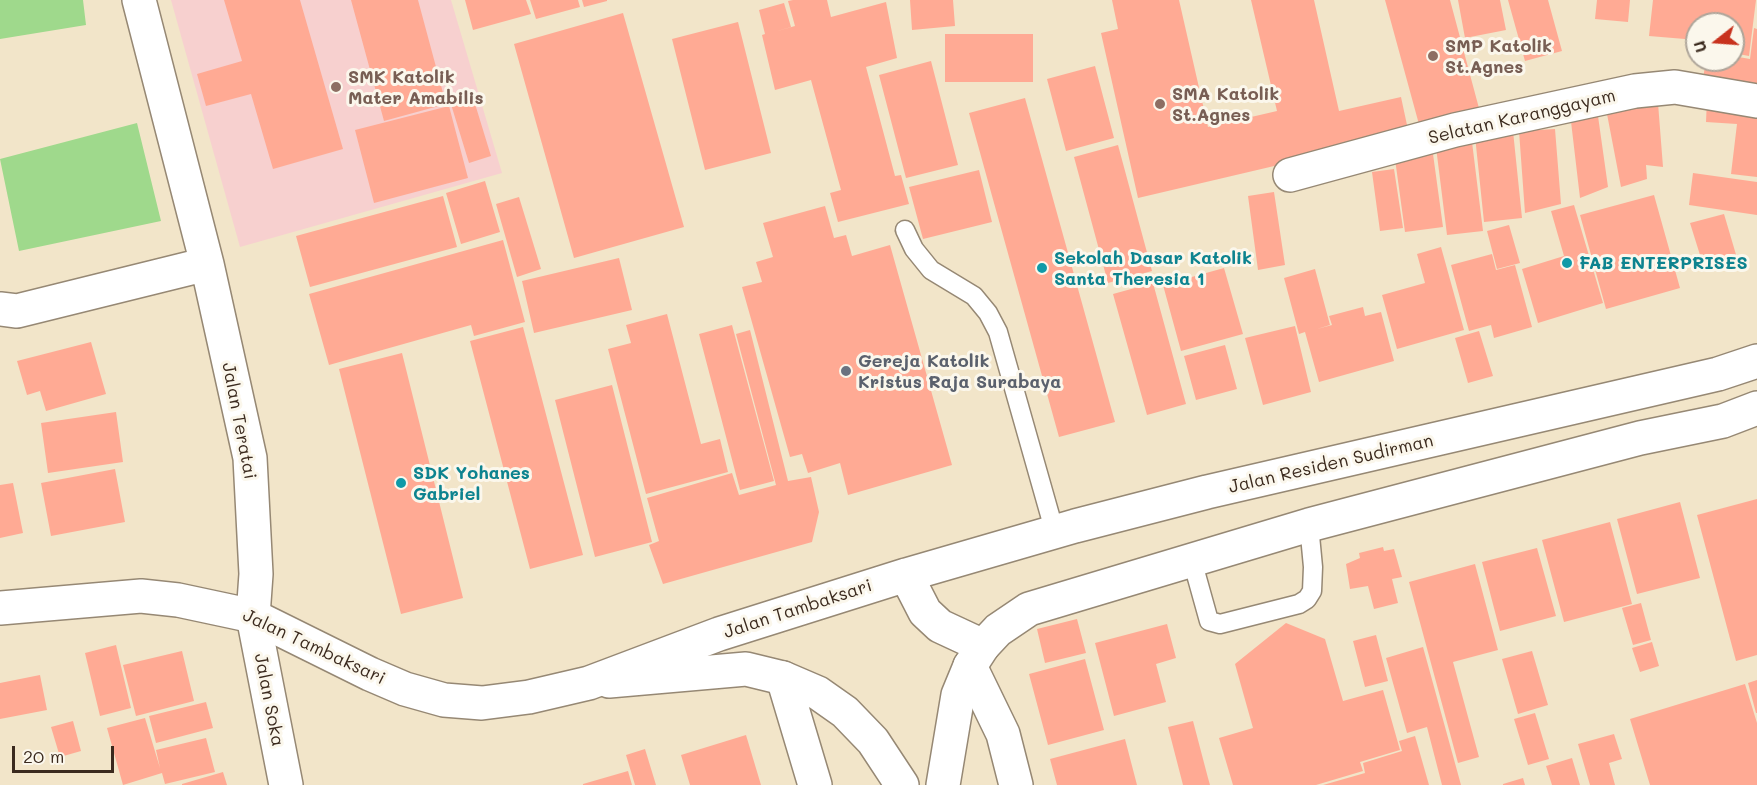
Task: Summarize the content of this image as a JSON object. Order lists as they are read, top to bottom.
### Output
{
  "streets": {
    "main road": [
      "Selatan Karanggayam",
      "Jalan Teratai",
      "Jalan Residen Sudirman",
      "Jalan Tambaksari",
      "Jalan Soka"
    ]
  },
  "crossings": [
    ["Jalan Teratai", "Jalan Tambaksari"],
    ["Jalan Teratai", "Jalan Soka"],
    ["Jalan Residen Sudirman", "Jalan Tambaksari"],
    ["Jalan Tambaksari", "Jalan Soka"]
  ],
  "places": [
    "SMP Katolik St.Agnes",
    "SMK Katolik Mater Amabilis",
    "SMA Katolik St.Agnes",
    "FAB ENTERPRISES",
    "Sekolah Dasar Katolik Santa Theresia 1",
    "Gereja Katolik Kristus Raja Surabaya",
    "SDK Yohanes Gabriel"
  ],
  "scale_bar": "20 m",
  "north": "left"
}
